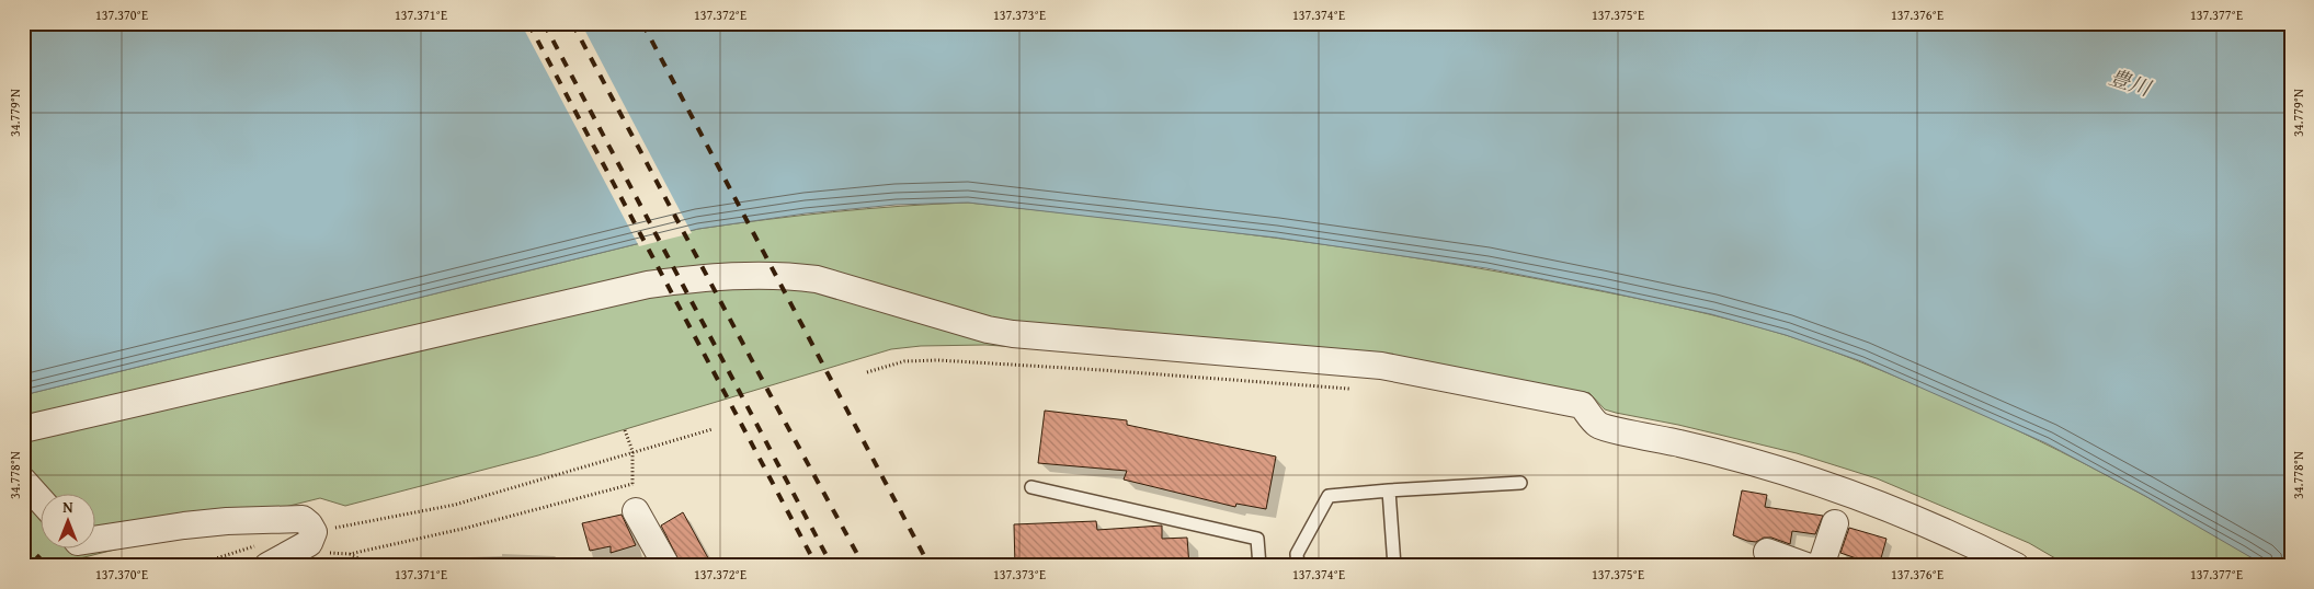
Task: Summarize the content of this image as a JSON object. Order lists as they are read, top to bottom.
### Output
{
  "water": ["豊川"],
  "north": "top",
  "coordinates": [
    "137.370°E",
    "137.371°E",
    "137.372°E",
    "137.373°E",
    "137.374°E",
    "137.375°E",
    "137.376°E",
    "137.377°E",
    "34.779°N",
    "34.778°N"
  ]
}
